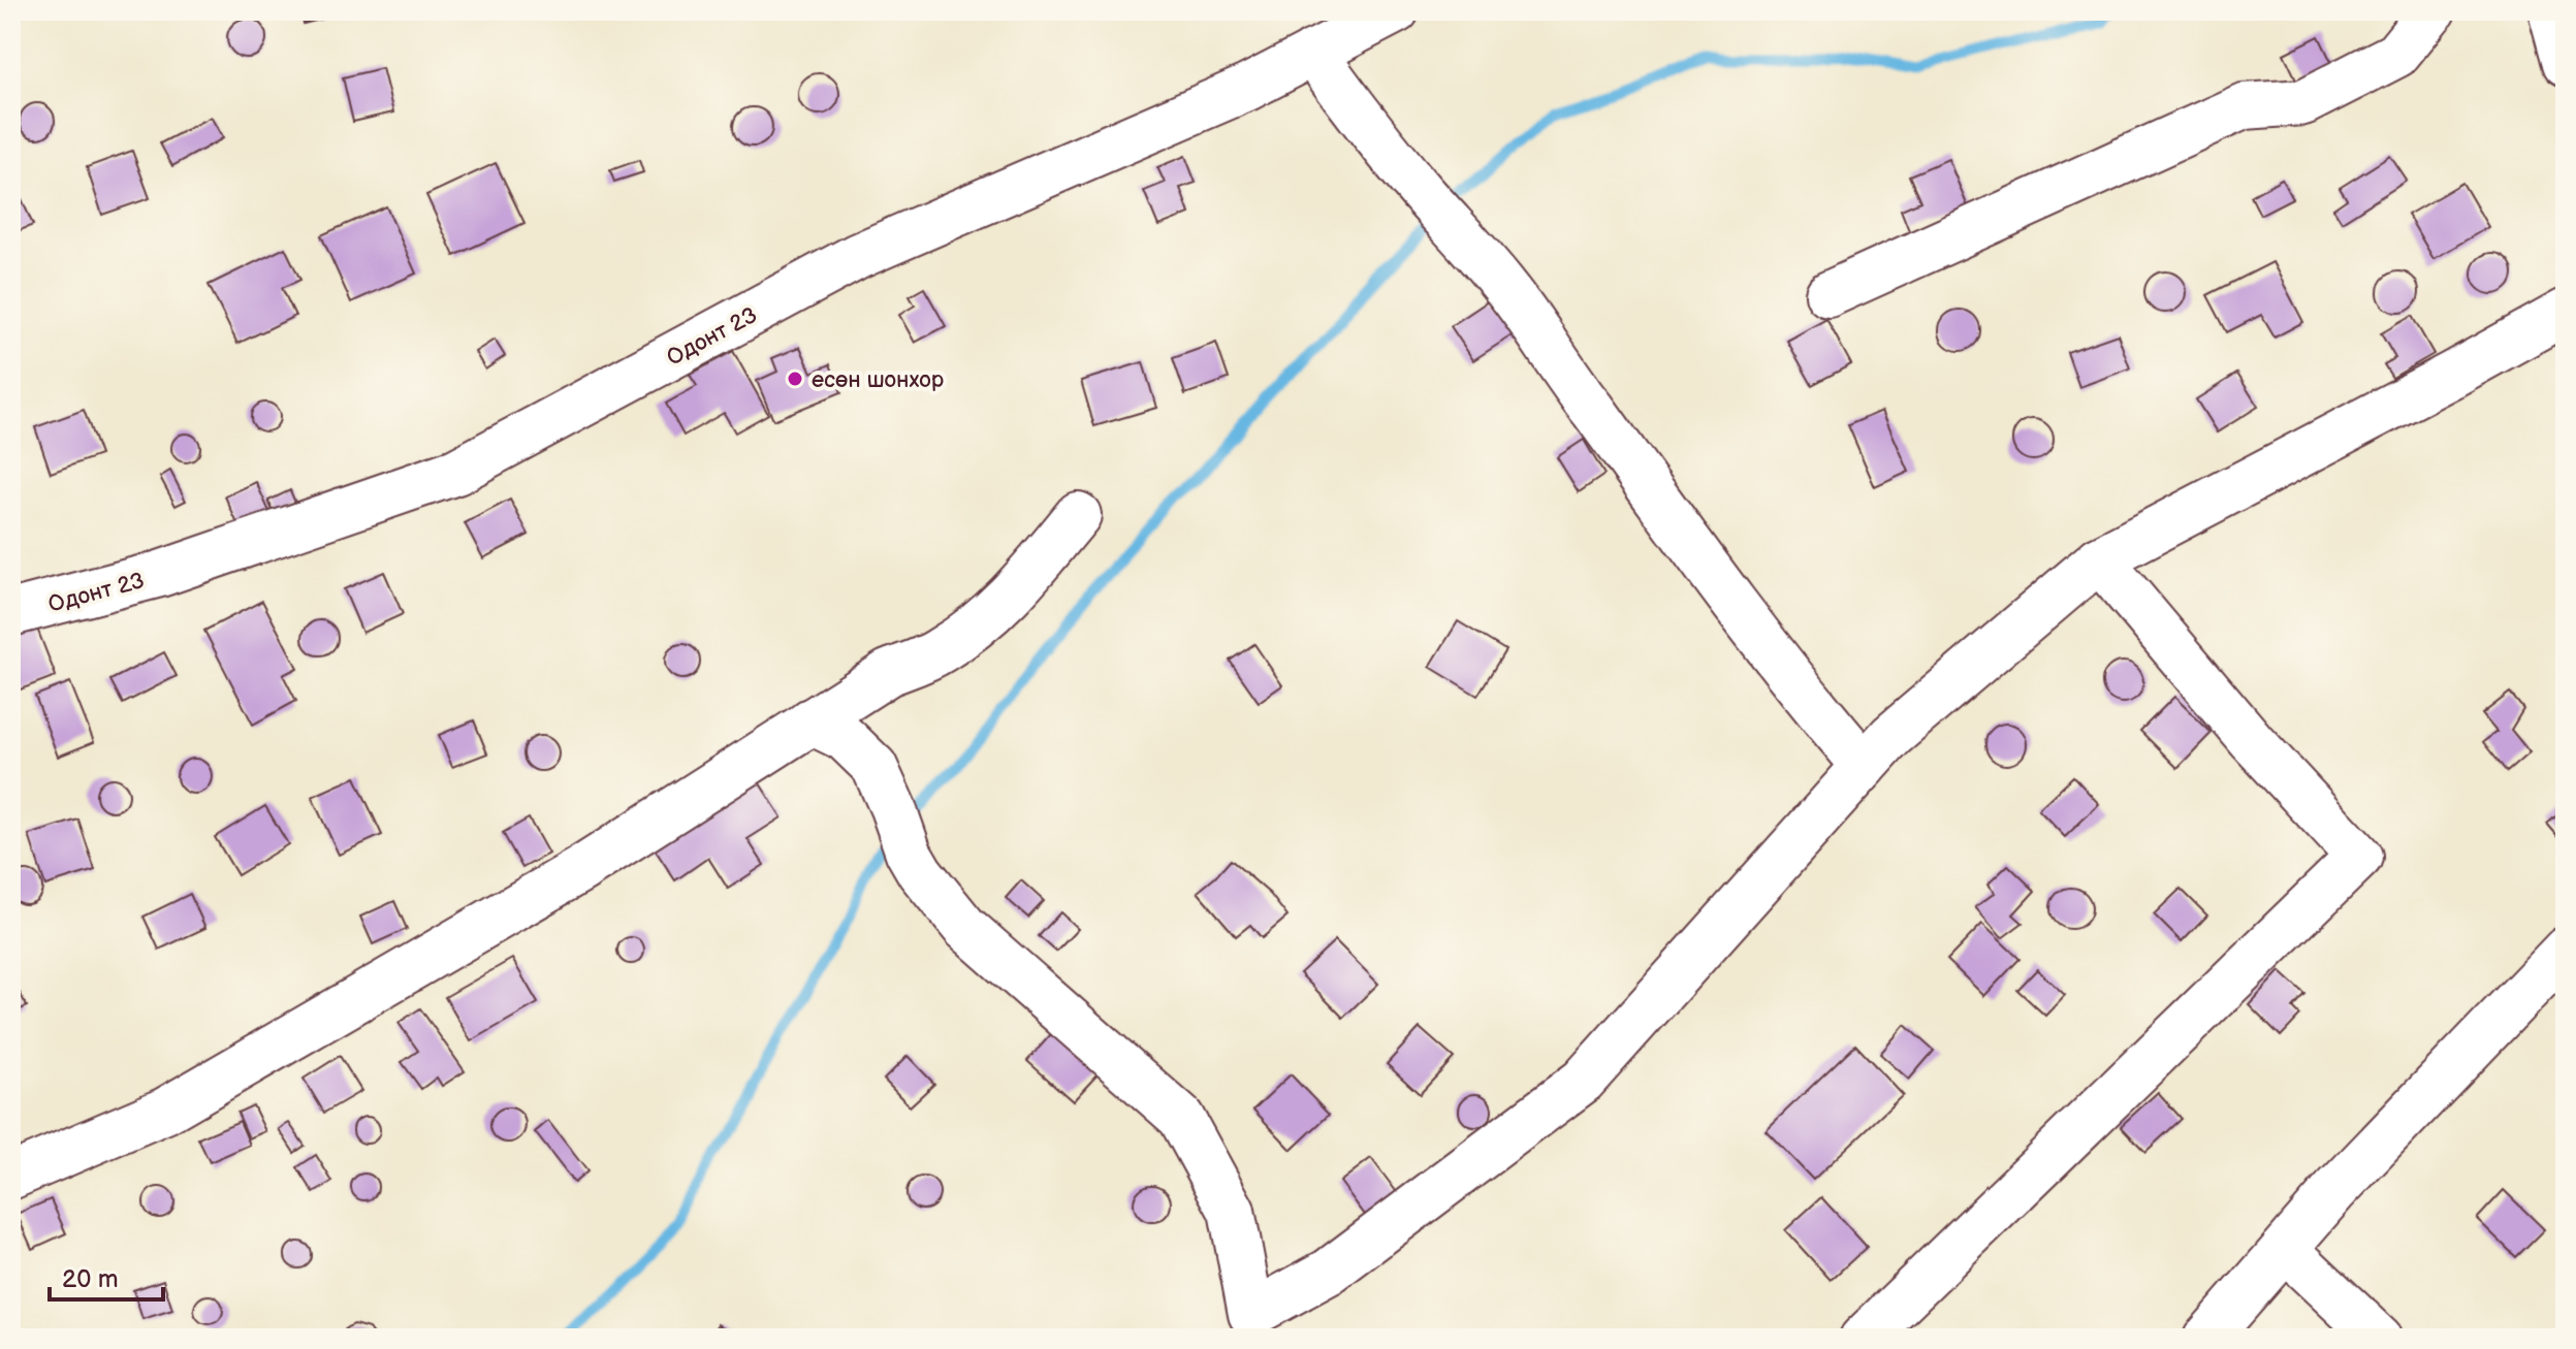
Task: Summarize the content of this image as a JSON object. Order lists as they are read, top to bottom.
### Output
{
  "streets": {
    "street": ["Одонт 23"]
  },
  "places": ["есөн шонхор"],
  "scale_bar": "20 m"
}
